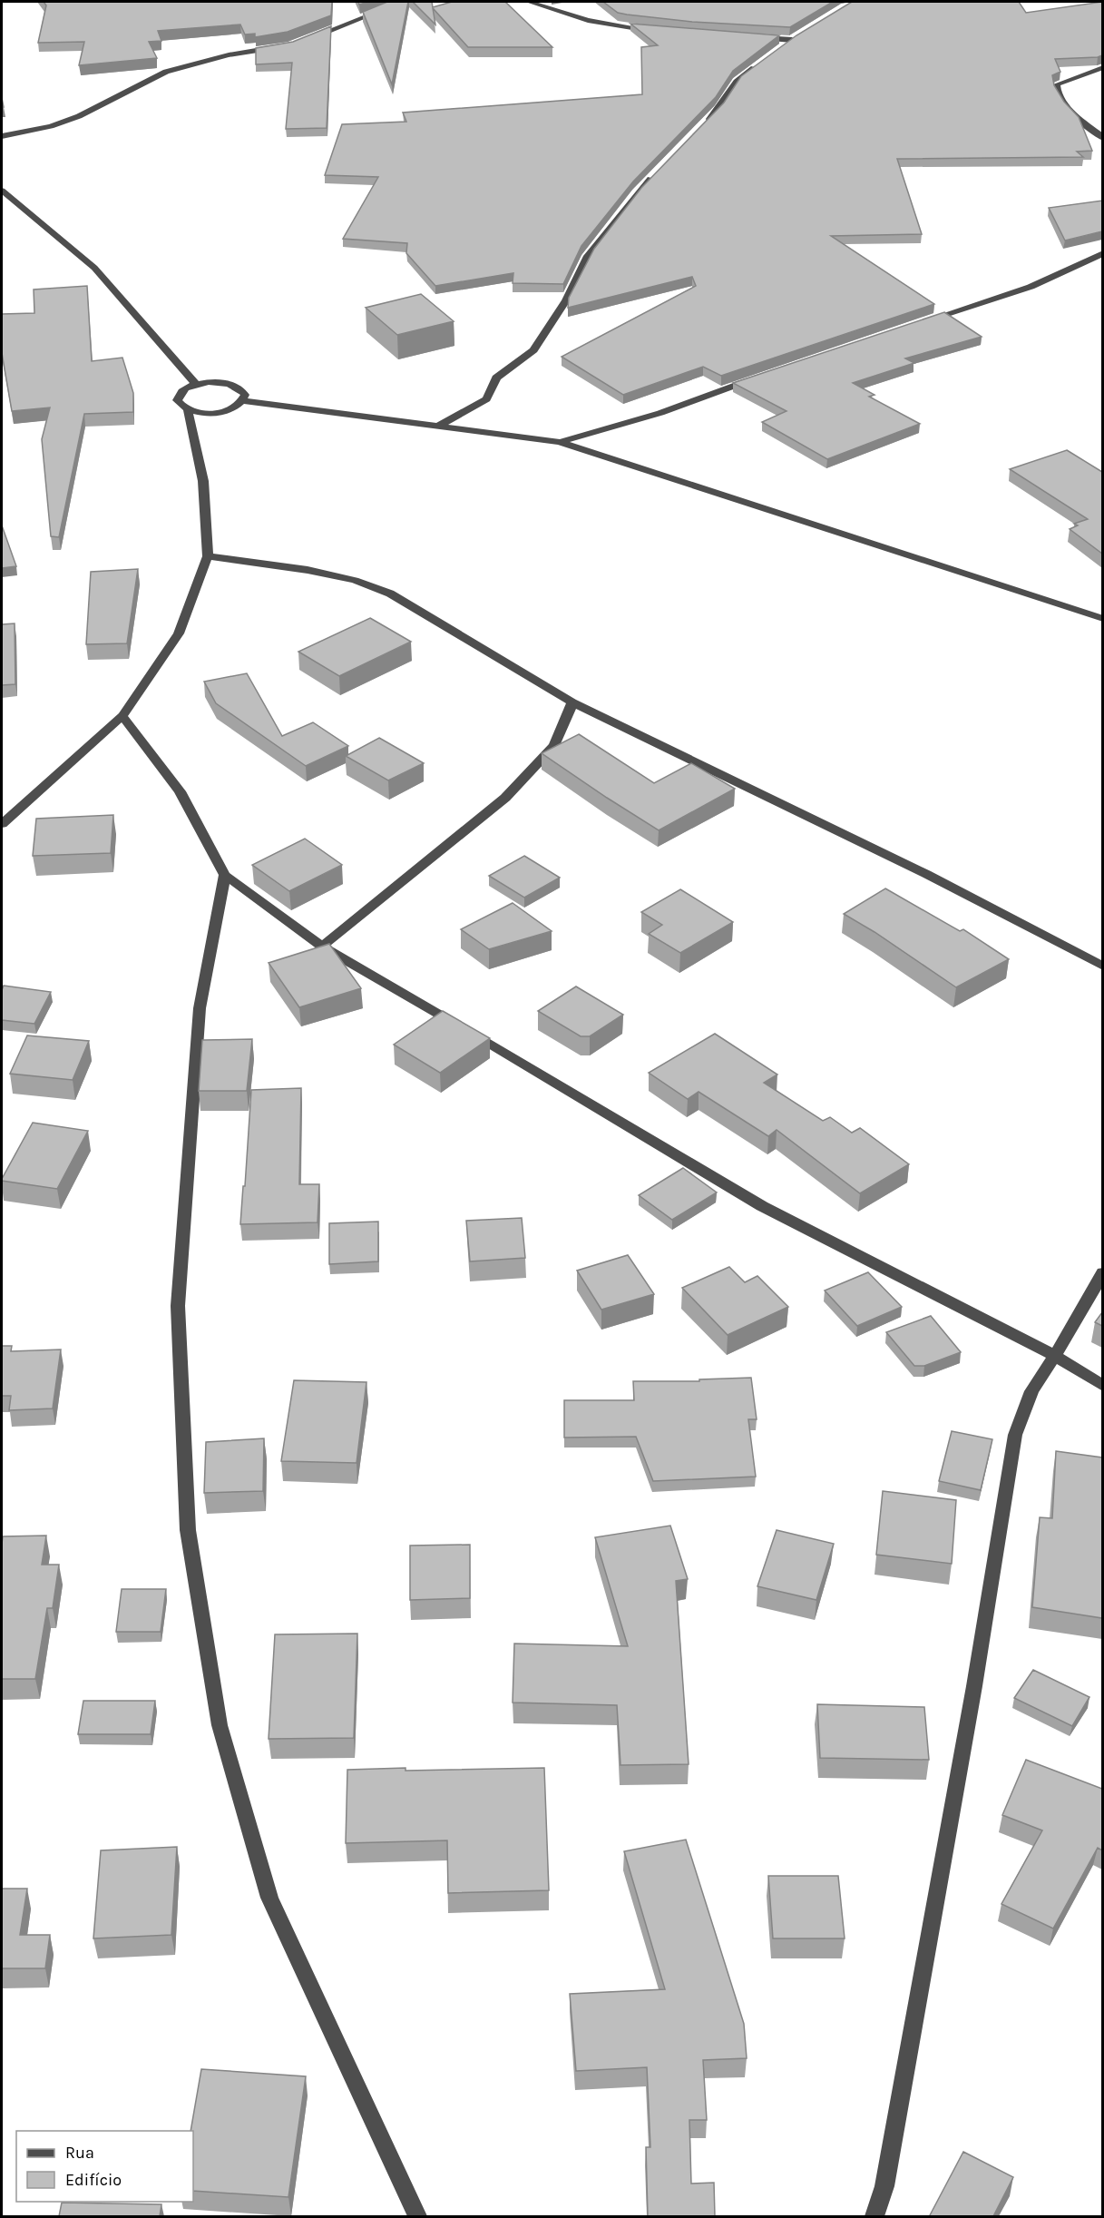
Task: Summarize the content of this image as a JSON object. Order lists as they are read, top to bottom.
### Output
{
  "legend": ["Rua", "Edifício"]
}
